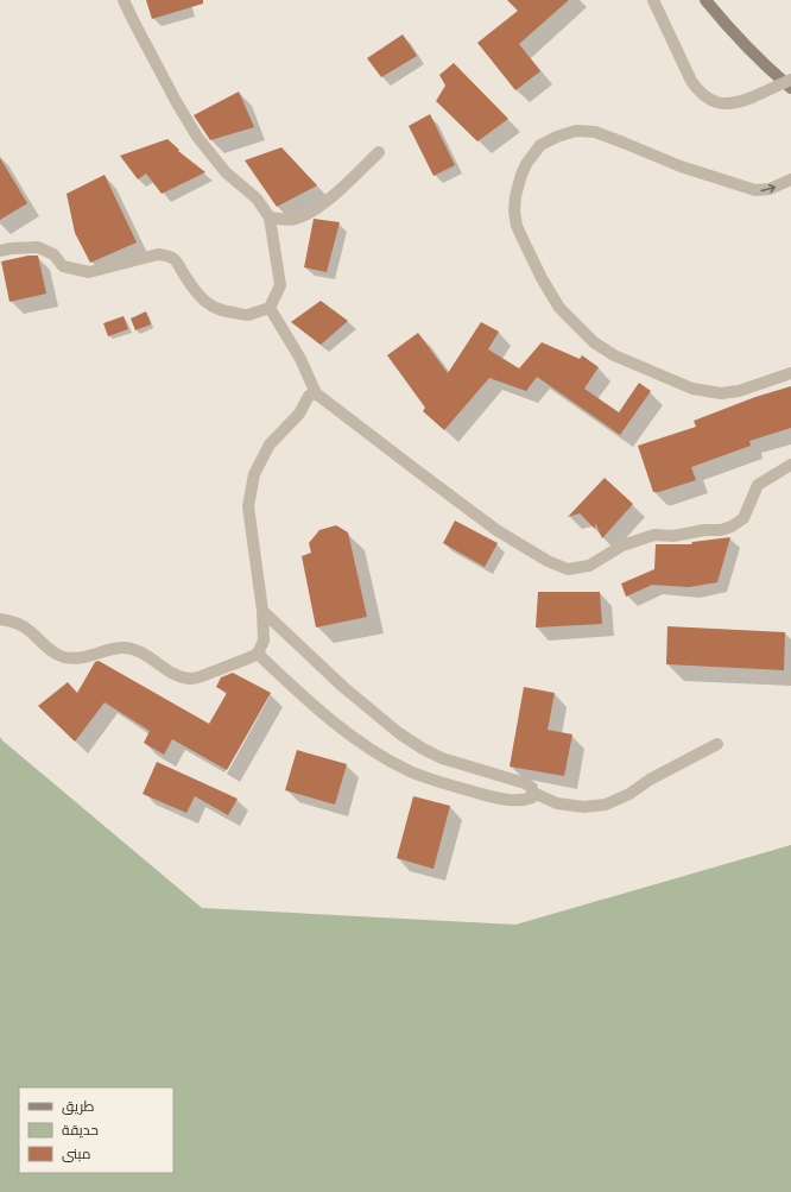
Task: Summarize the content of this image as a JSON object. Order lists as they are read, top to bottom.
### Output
{
  "legend": ["طريق", "حديقة", "مبنى"]
}
